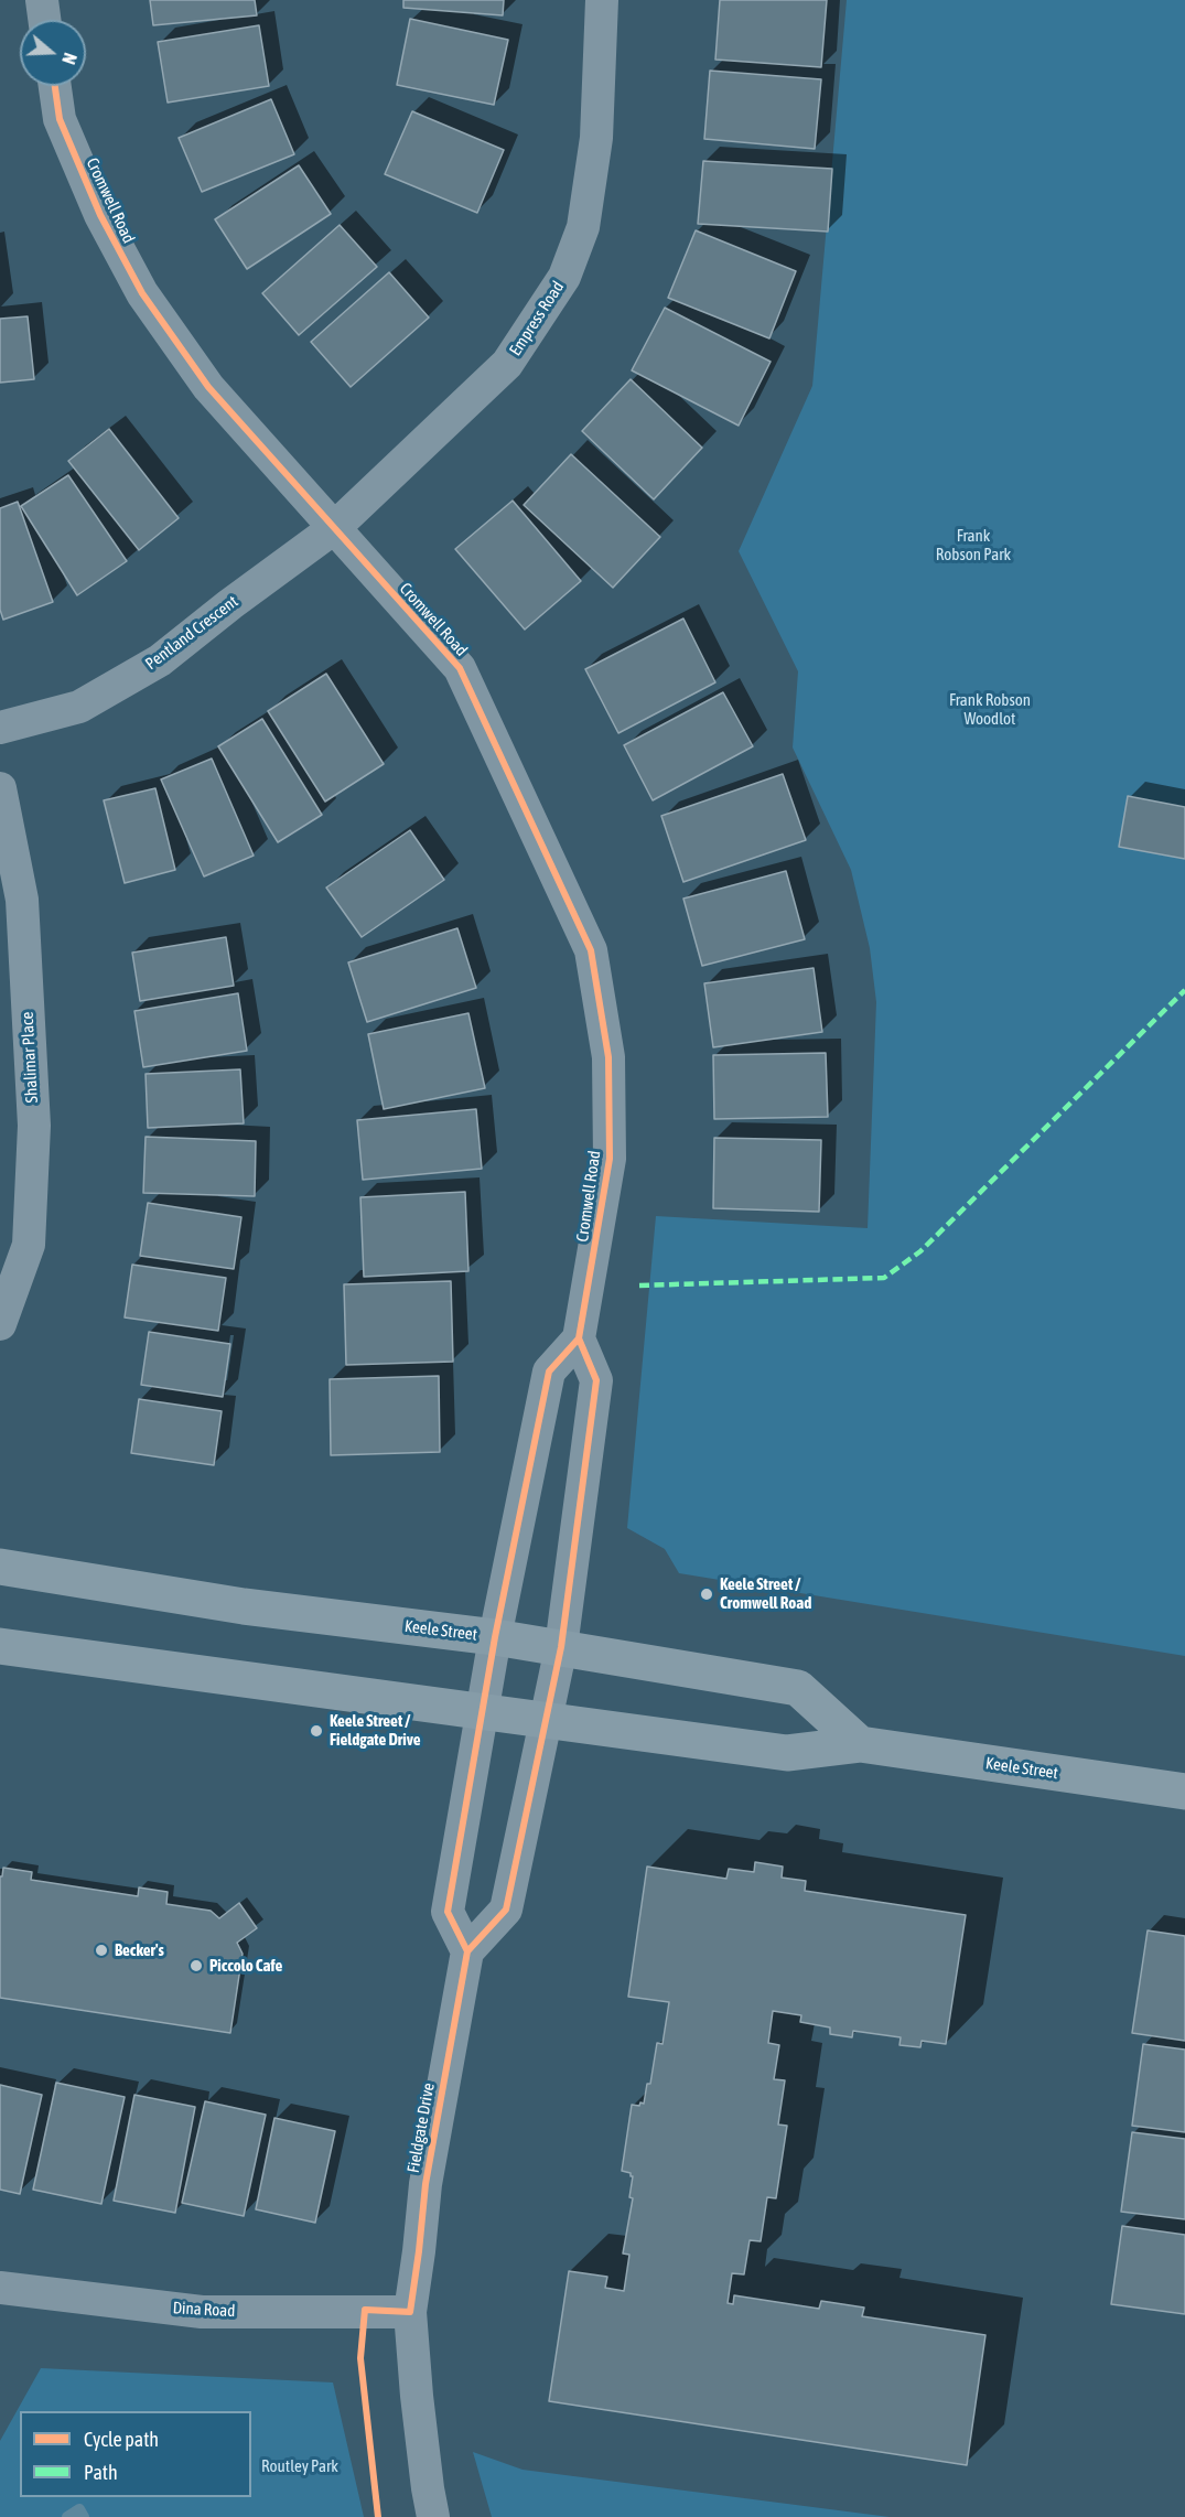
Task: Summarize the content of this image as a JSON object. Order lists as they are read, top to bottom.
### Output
{
  "streets": {
    "main road": ["Keele Street"],
    "street": [
      "Cromwell Road",
      "Empress Road",
      "Pentland Crescent",
      "Shalimar Place",
      "Fieldgate Drive",
      "Dina Road"
    ]
  },
  "crossings": [
    ["Cromwell Road", "Empress Road"],
    ["Cromwell Road", "Pentland Crescent"],
    ["Empress Road", "Pentland Crescent"],
    ["Fieldgate Drive", "Dina Road"]
  ],
  "parks": ["Frank Robson Park", "Frank Robson Woodlot", "Routley Park"],
  "places": [
    "Keele Street / Cromwell Road",
    "Keele Street / Fieldgate Drive",
    "Becker's",
    "Piccolo Cafe"
  ],
  "legend": ["Cycle path", "Path"],
  "north": "right"
}
